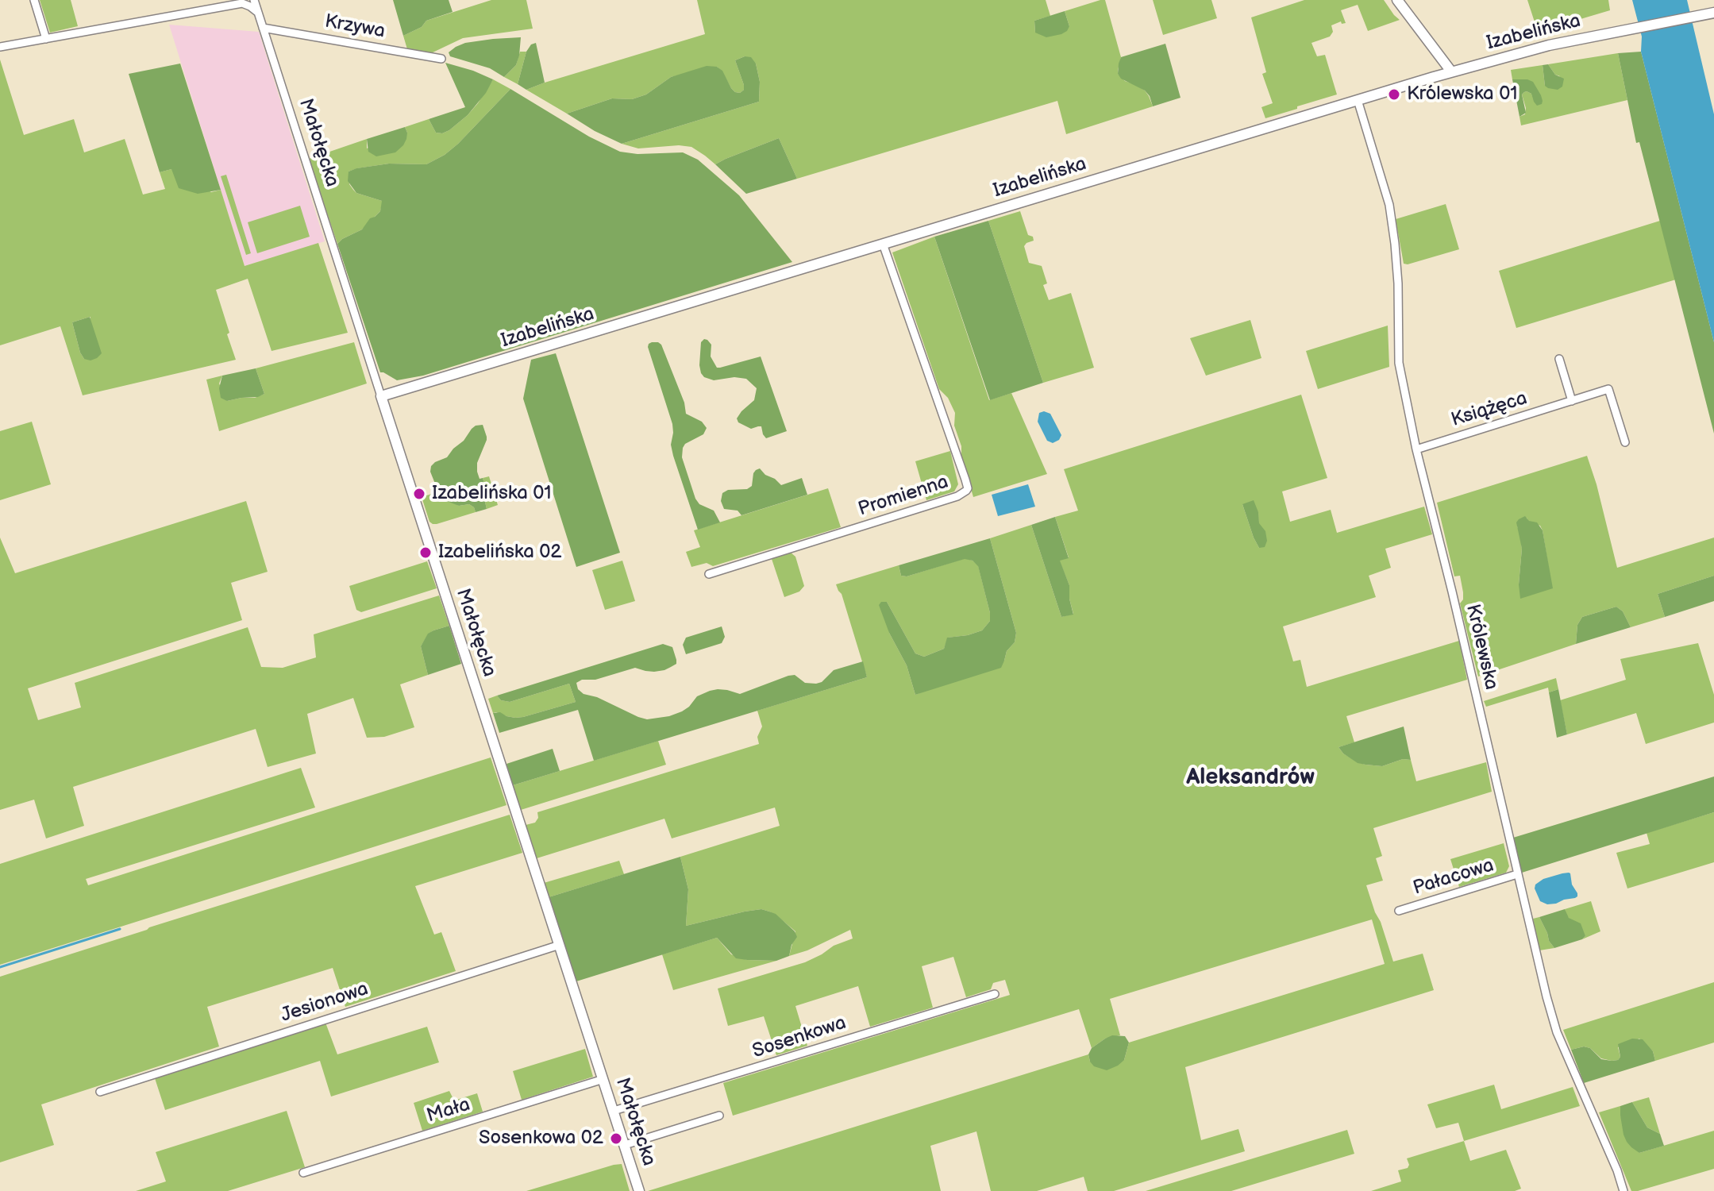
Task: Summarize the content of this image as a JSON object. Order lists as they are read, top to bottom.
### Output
{
  "streets": {
    "street": [
      "Krzywa",
      "Izabelińska",
      "Małołęcka",
      "Książęca",
      "Promienna",
      "Królewska",
      "Pałacowa",
      "Jesionowa",
      "Sosenkowa",
      "Mała"
    ]
  },
  "crossings": [
    ["Krzywa", "Małołęcka"],
    ["Izabelińska", "Małołęcka"],
    ["Izabelińska", "Promienna"],
    ["Izabelińska", "Królewska"],
    ["Małołęcka", "Jesionowa"],
    ["Małołęcka", "Sosenkowa"],
    ["Małołęcka", "Mała"],
    ["Książęca", "Królewska"],
    ["Królewska", "Pałacowa"]
  ],
  "districts": ["Aleksandrów"],
  "places": [
    "Królewska 01",
    "Izabelińska 01",
    "Izabelińska 02",
    "Sosenkowa 02"
  ]
}
